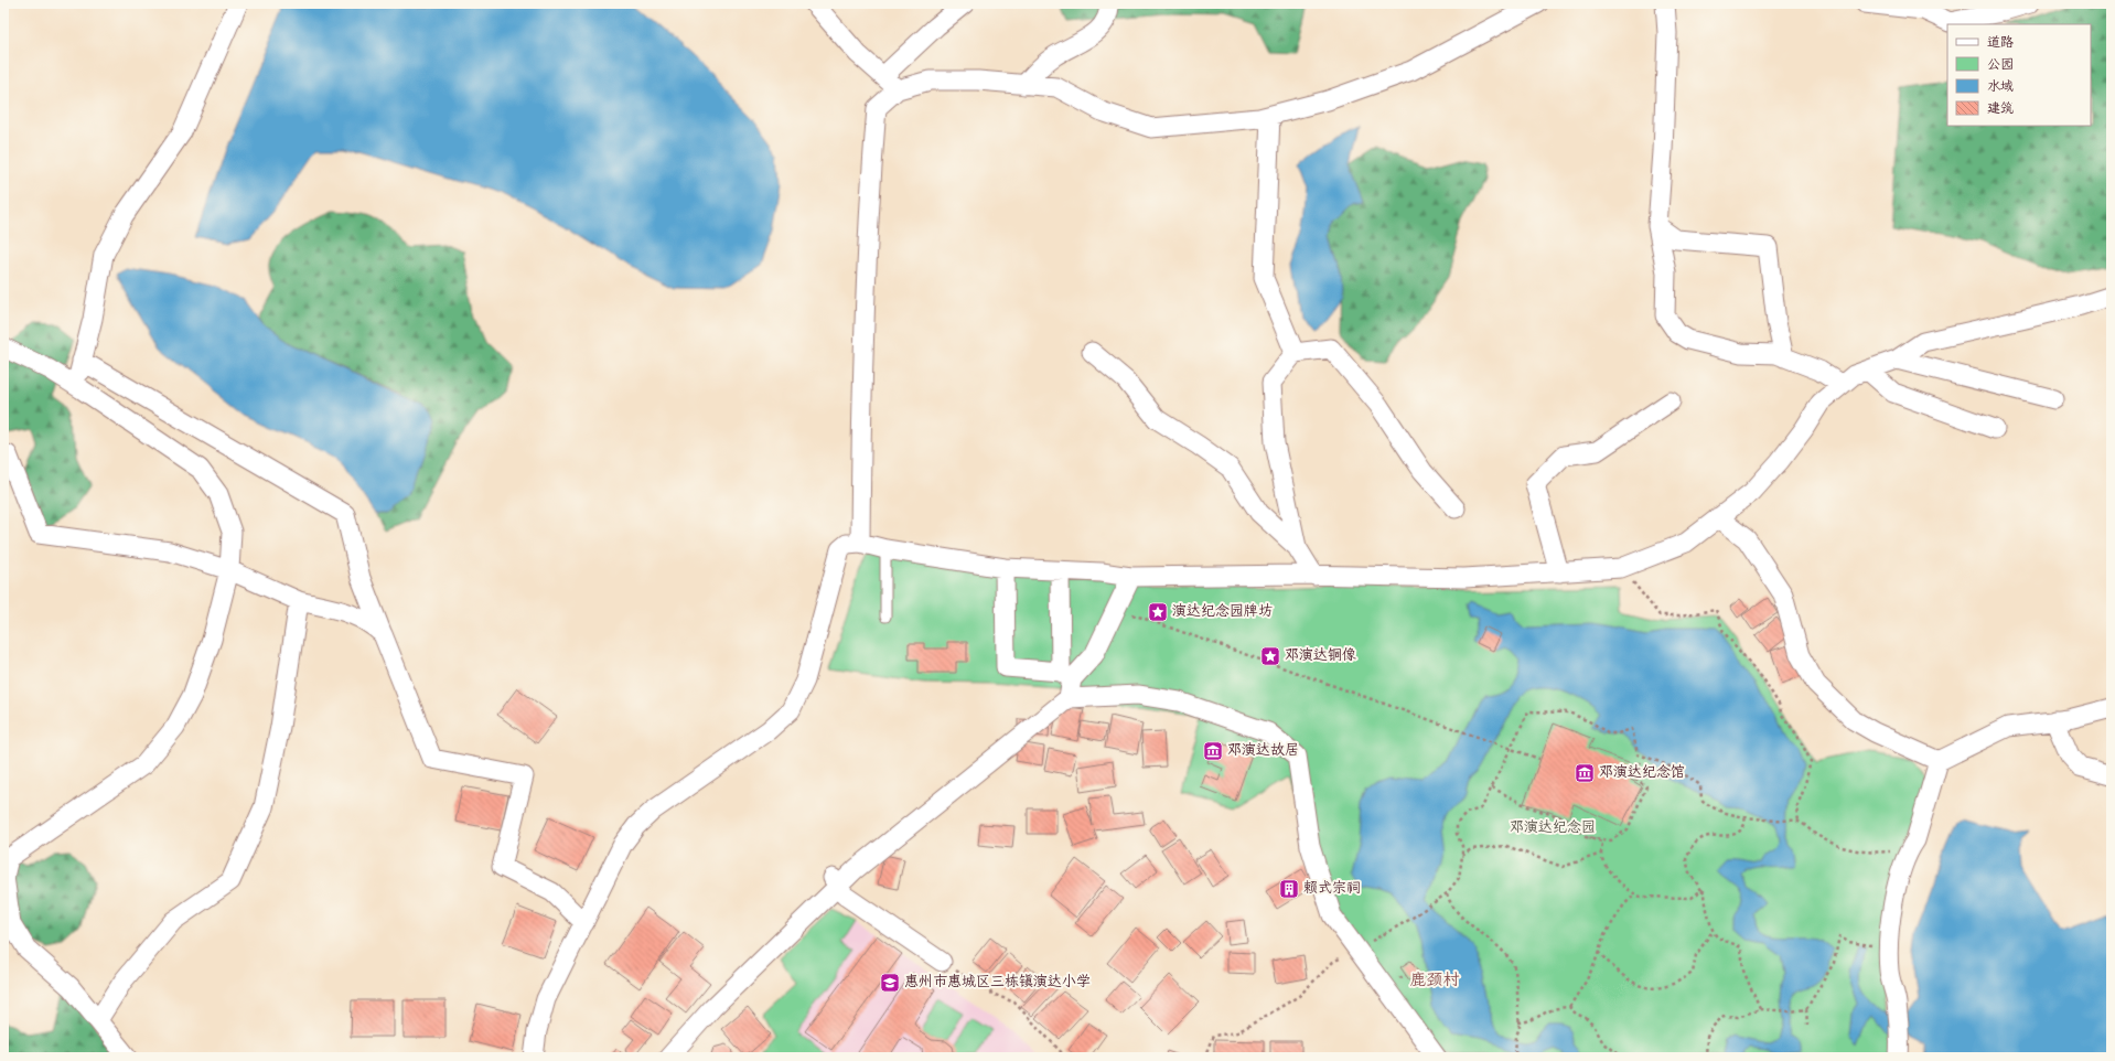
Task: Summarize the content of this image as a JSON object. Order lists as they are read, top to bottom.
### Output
{
  "districts": ["鹿颈村"],
  "parks": ["邓演达纪念园"],
  "places": {
    "place": ["演达纪念园牌坊", "邓演达铜像"],
    "museum": ["邓演达故居", "邓演达纪念馆"],
    "building": ["赖式宗祠"],
    "school or university": ["惠州市惠城区三栋镇演达小学"]
  },
  "legend": [
    "道路",
    "公园",
    "水域",
    "建筑"
  ]
}
